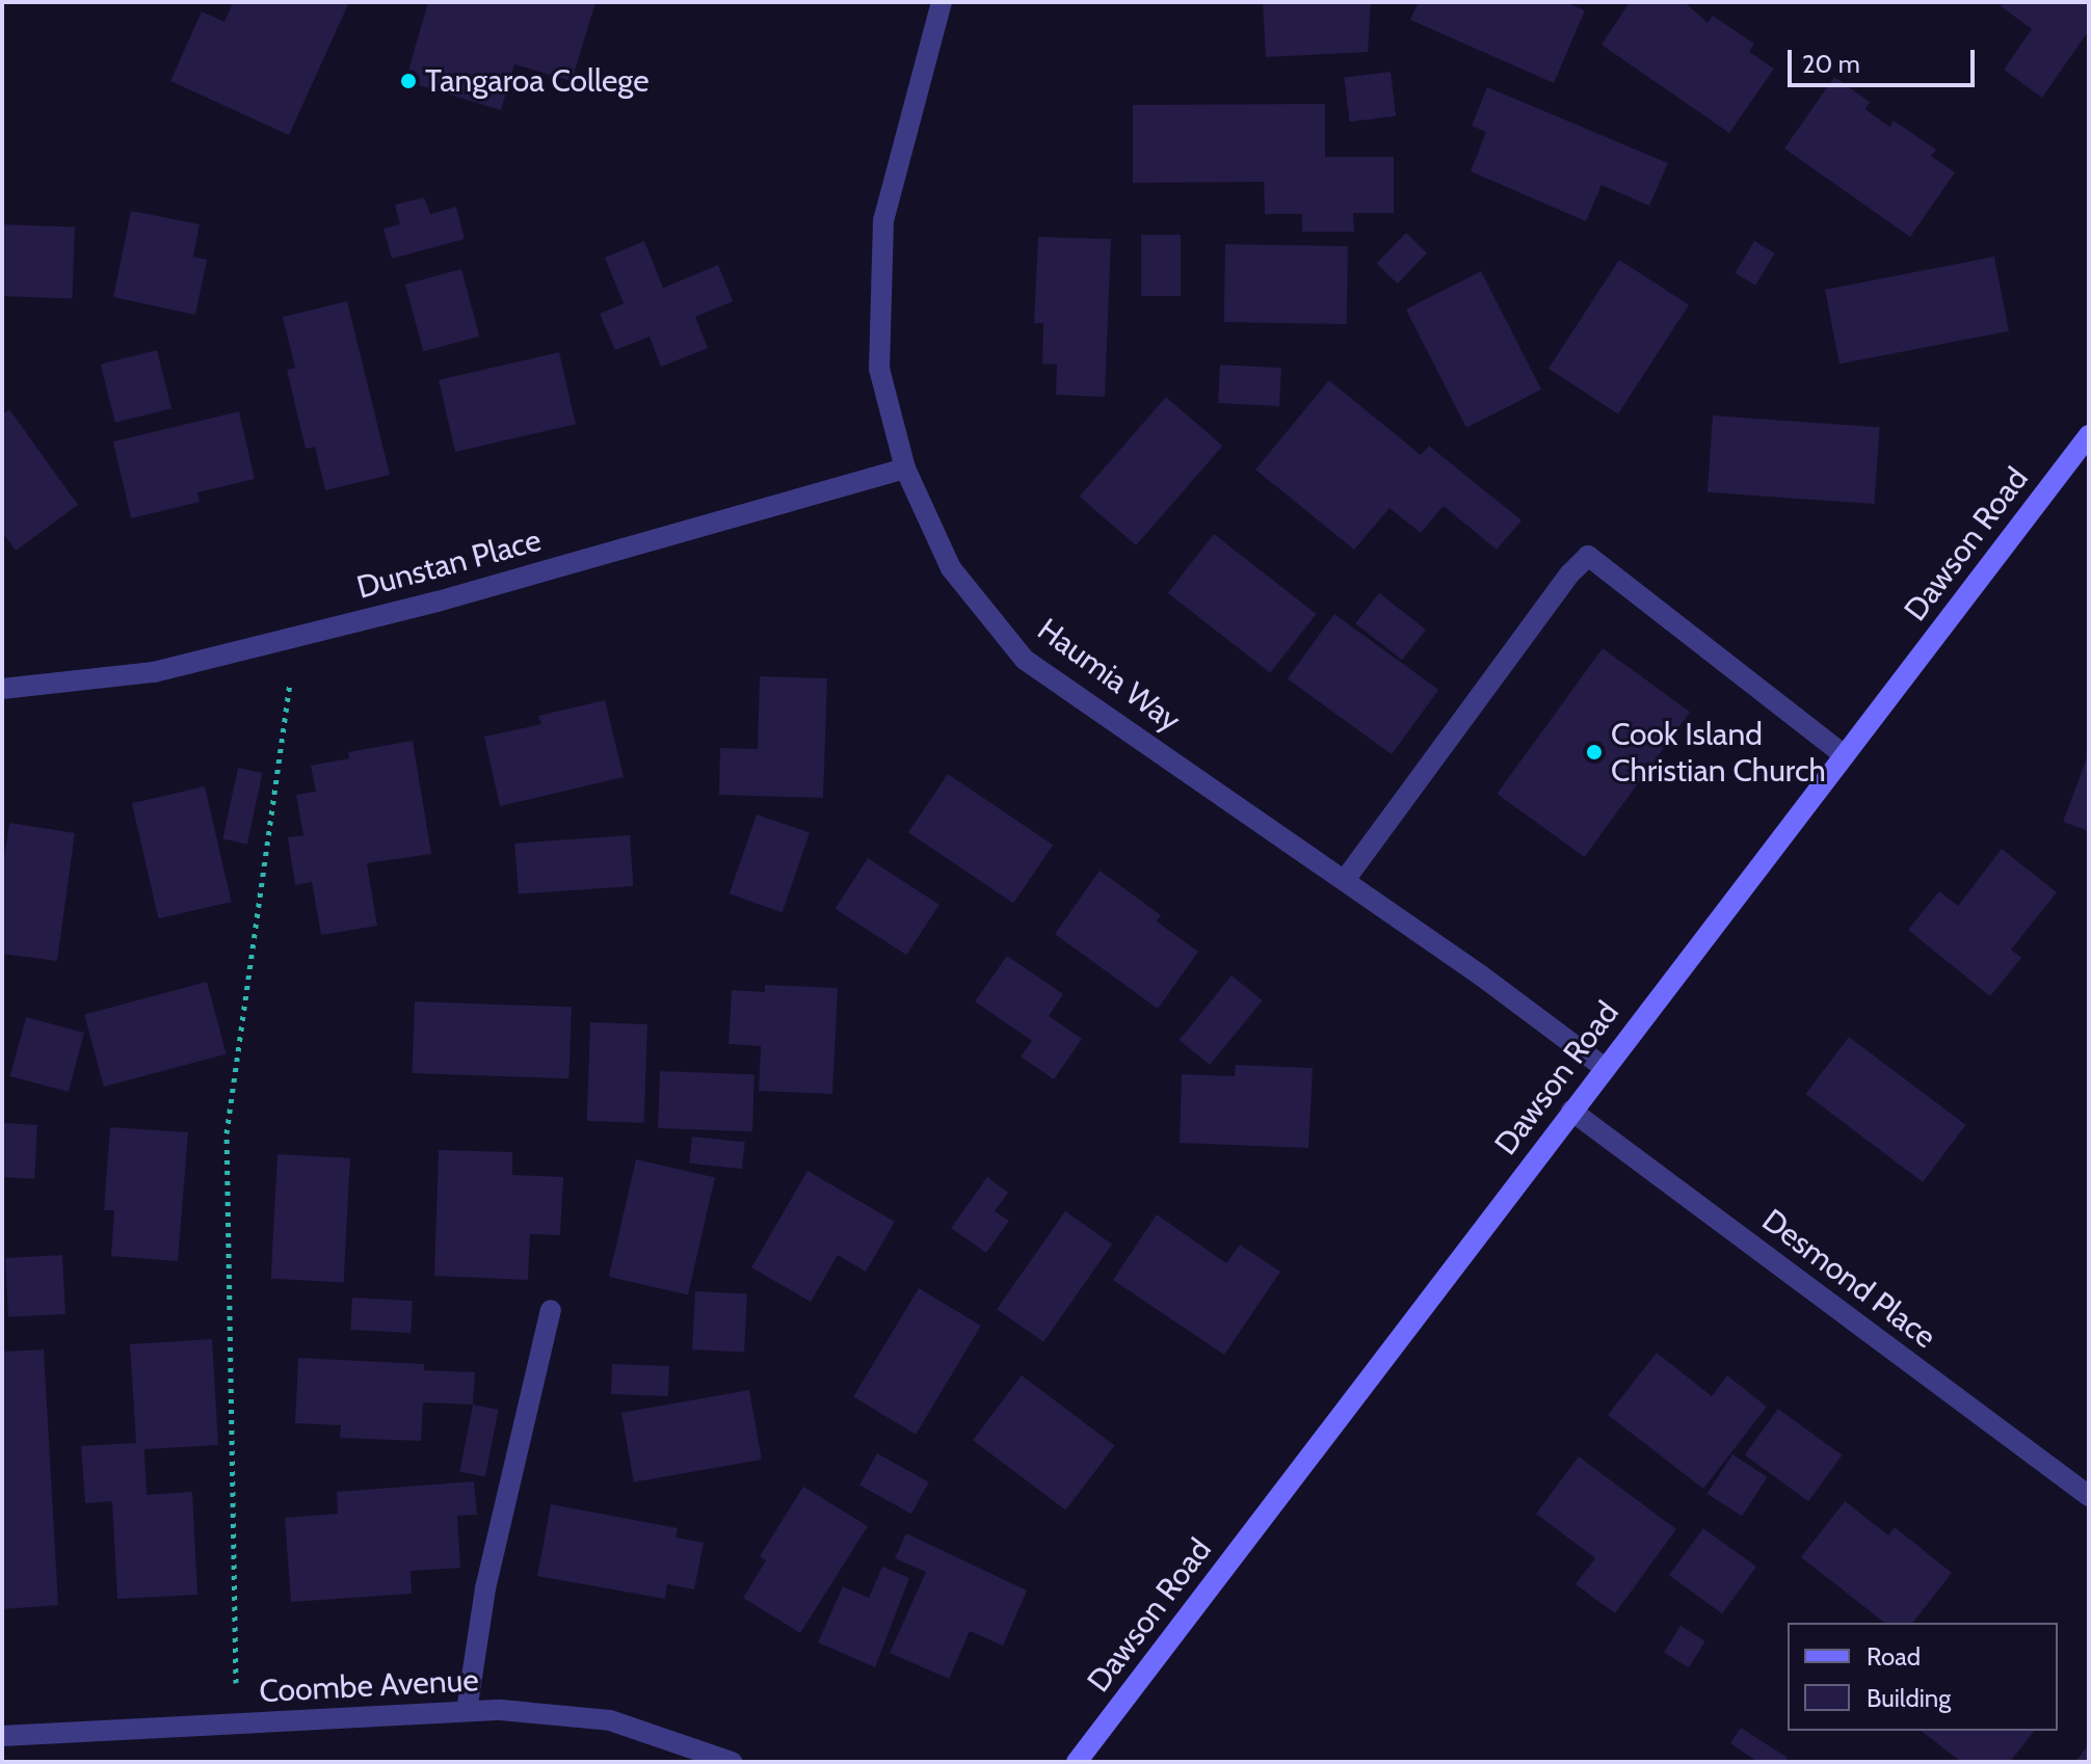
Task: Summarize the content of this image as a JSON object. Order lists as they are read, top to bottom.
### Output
{
  "streets": {
    "main road": ["Dawson Road"],
    "street": [
      "Dunstan Place",
      "Haumia Way",
      "Desmond Place",
      "Coombe Avenue"
    ]
  },
  "crossings": [
    ["Dawson Road", "Haumia Way"],
    ["Dawson Road", "Desmond Place"],
    ["Dunstan Place", "Haumia Way"]
  ],
  "places": ["Tangaroa College", "Cook Island Christian Church"],
  "legend": ["Road", "Building"],
  "scale_bar": "20 m"
}
